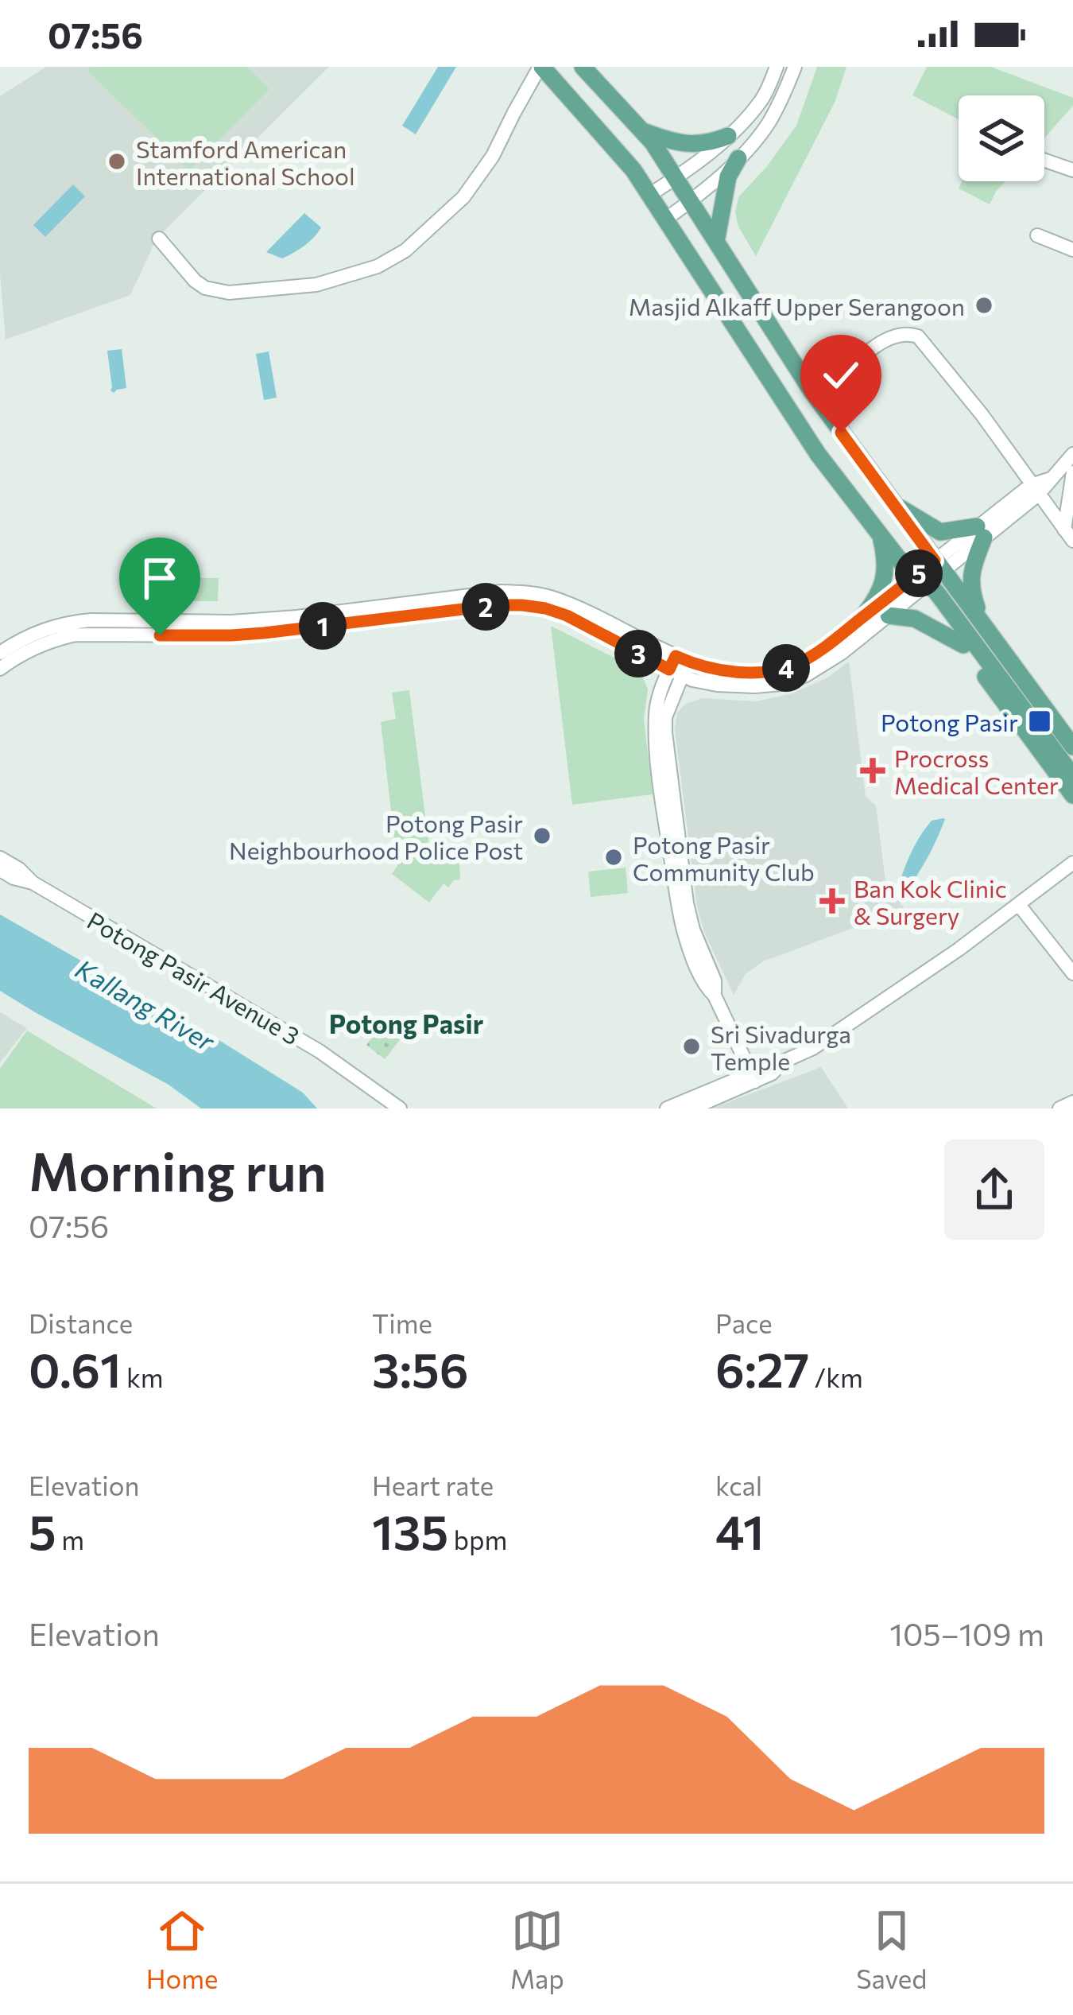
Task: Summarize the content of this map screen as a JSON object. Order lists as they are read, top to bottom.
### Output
{
  "streets": {
    "street": ["Potong Pasir Avenue 3"]
  },
  "districts": ["Potong Pasir"],
  "water": ["Kallang River"],
  "places": {
    "other": [
      "Stamford American International School",
      "Masjid Alkaff Upper Serangoon",
      "Potong Pasir Neighbourhood Police Post",
      "Potong Pasir Community Club",
      "Sri Sivadurga Temple"
    ],
    "transit": ["Potong Pasir"],
    "health": ["Procross Medical Center", "Ban Kok Clinic & Surgery"]
  },
  "page": {
    "status": "07:56",
    "pins": [
      "5",
      "2",
      "1",
      "3",
      "4"
    ],
    "heading": ["Morning run", "07:56"],
    "stats": [
      ["Distance", "0.61 km"],
      ["Time", "3:56"],
      ["Pace", "6:27 /km"],
      ["Elevation", "5 m"],
      ["Heart rate", "135 bpm"],
      ["kcal", "41"]
    ],
    "chart": ["Elevation", "105–109 m"],
    "tabs": ["Home", "Map", "Saved"]
  }
}
